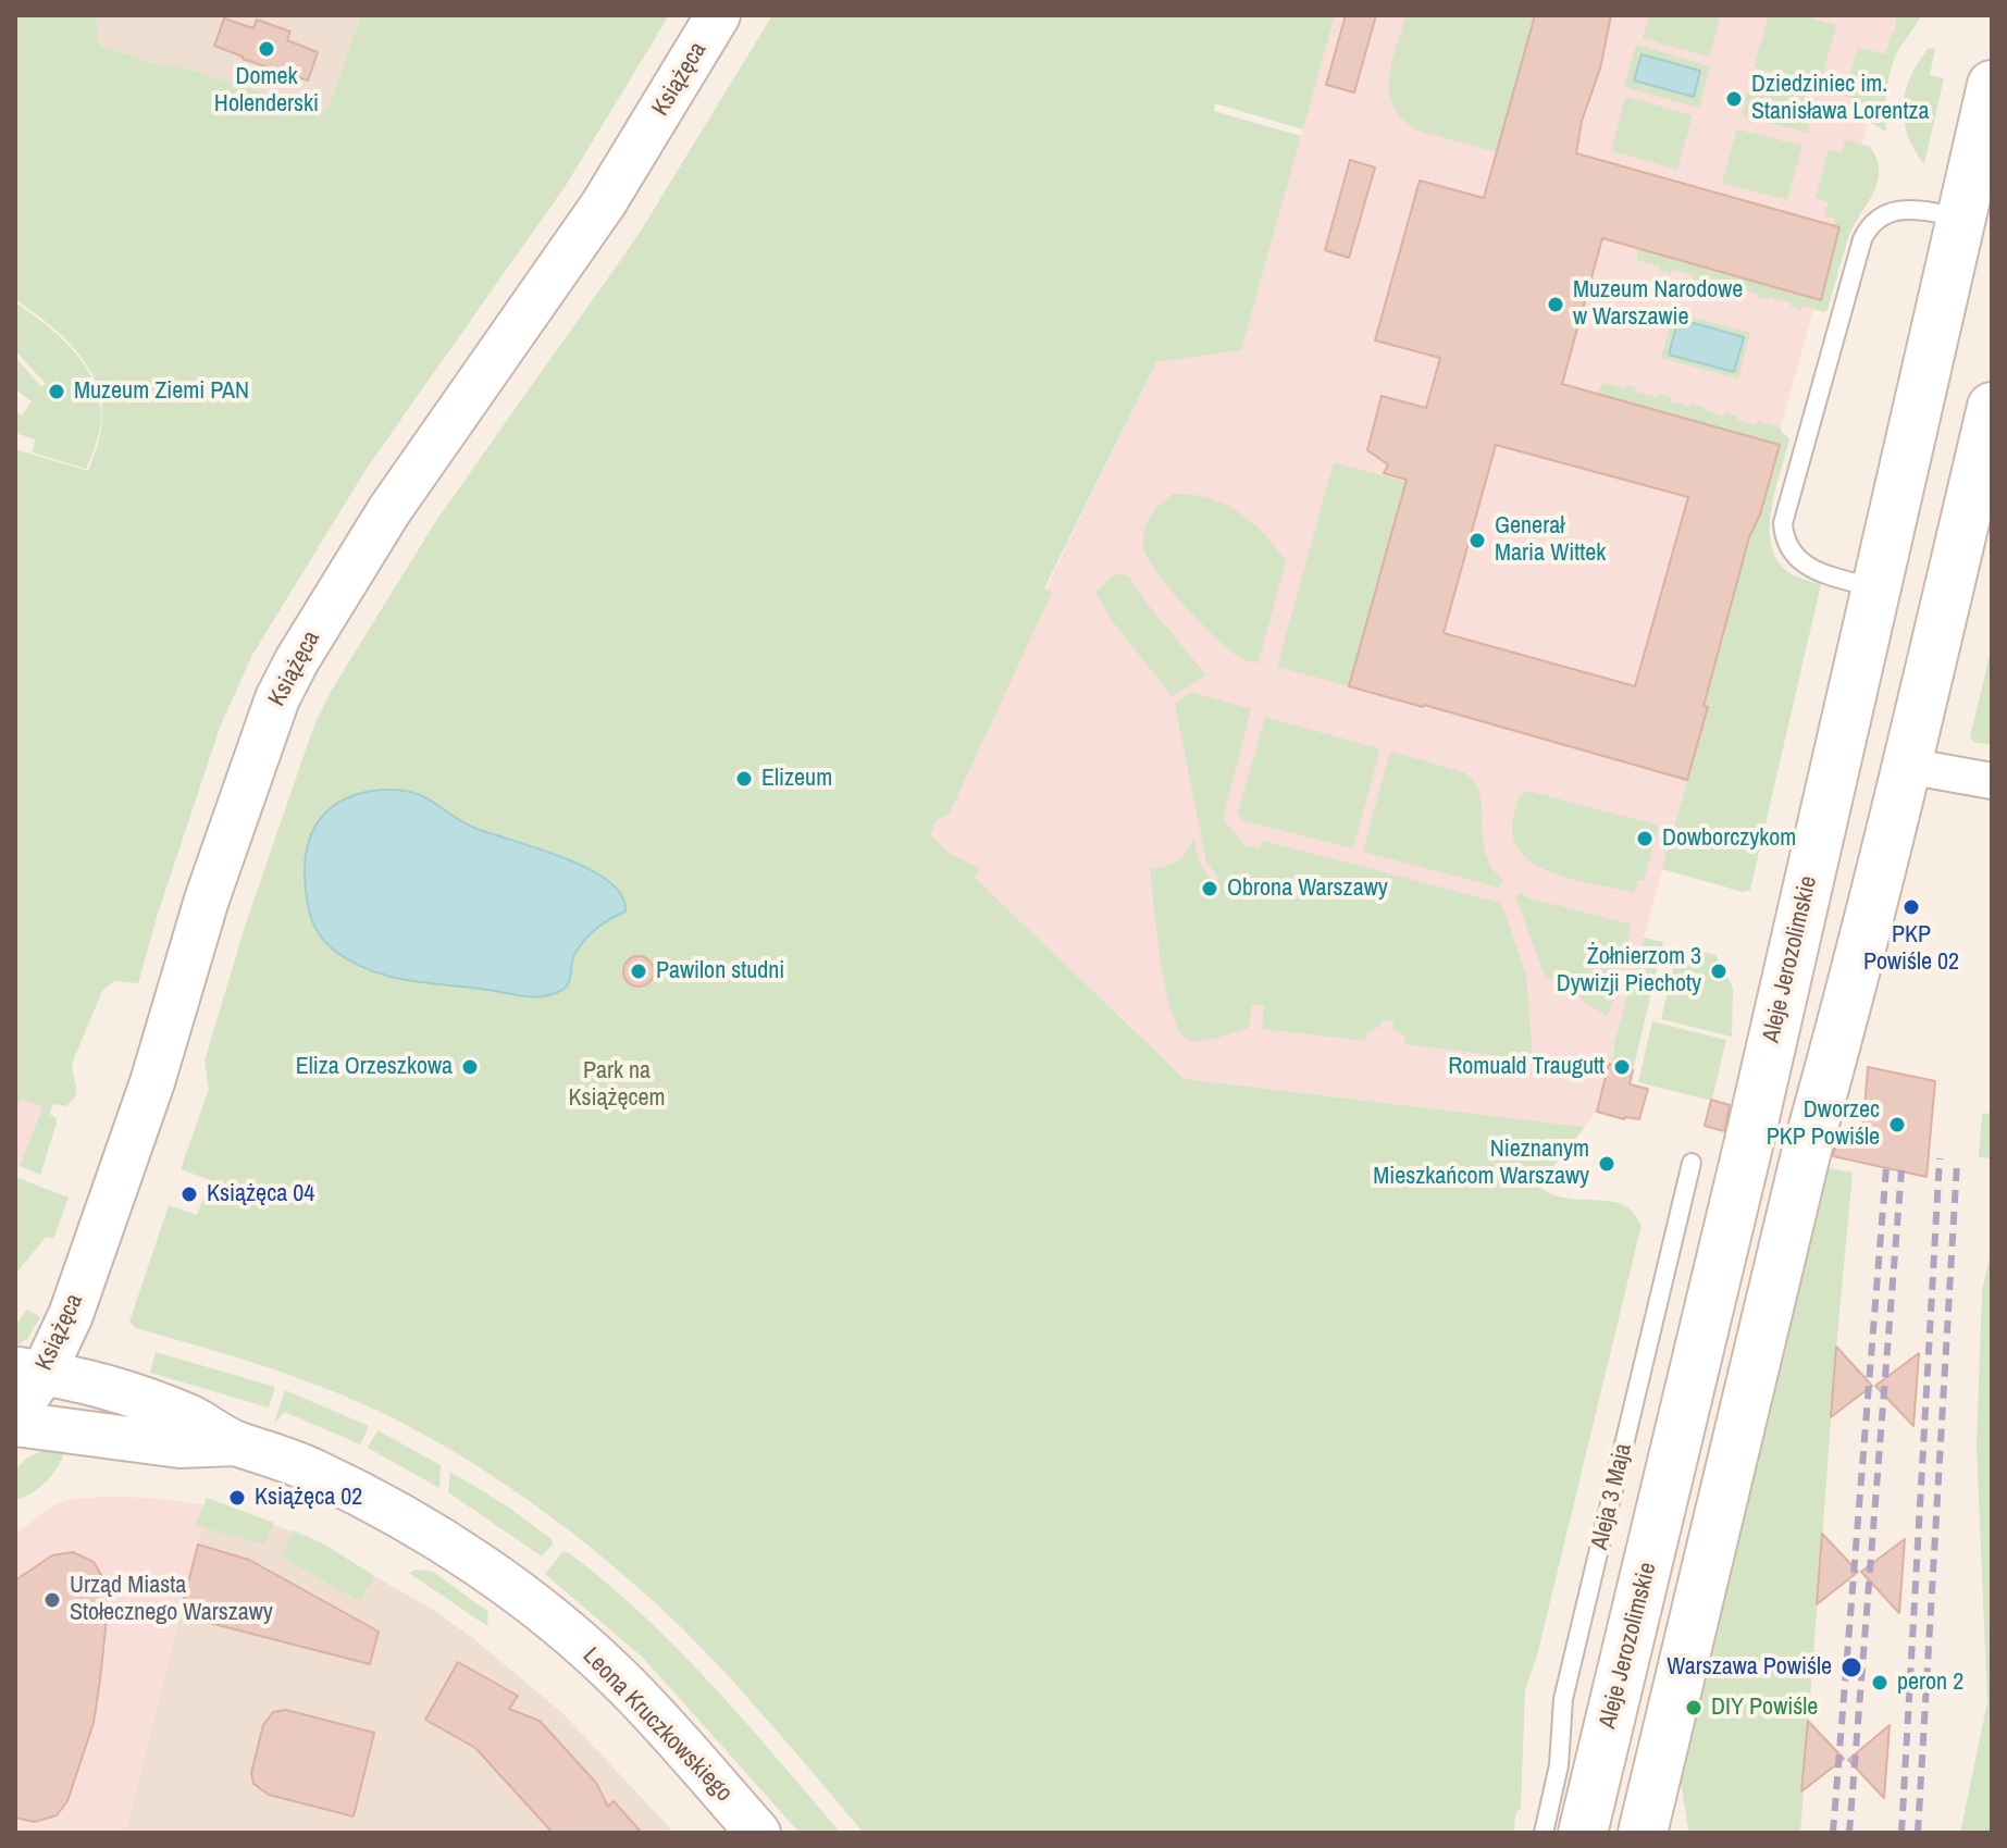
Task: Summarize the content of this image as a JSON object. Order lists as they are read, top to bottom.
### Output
{
  "streets": {
    "main road": ["Aleje Jerozolimskie"],
    "street": ["Książęca", "Leona Kruczkowskiego"],
    "lane": ["Aleja 3 Maja"]
  },
  "crossings": [
    ["Książęca", "Leona Kruczkowskiego"]
  ],
  "parks": ["Park na Książęcem"],
  "places": [
    "Domek Holenderski",
    "Dziedziniec im. Stanisława Lorentza",
    "Muzeum Narodowe w Warszawie",
    "Muzeum Ziemi PAN",
    "Generał Maria Wittek",
    "Elizeum",
    "Dowborczykom",
    "Obrona Warszawy",
    "PKP Powiśle 02",
    "Pawilon studni",
    "Żołnierzom 3 Dywizji Piechoty",
    "Eliza Orzeszkowa",
    "Romuald Traugutt",
    "Dworzec PKP Powiśle",
    "Nieznanym Mieszkańcom Warszawy",
    "Książęca 04",
    "Książęca 02",
    "Urząd Miasta Stołecznego Warszawy",
    "Warszawa Powiśle",
    "peron 2",
    "DIY Powiśle"
  ]
}
